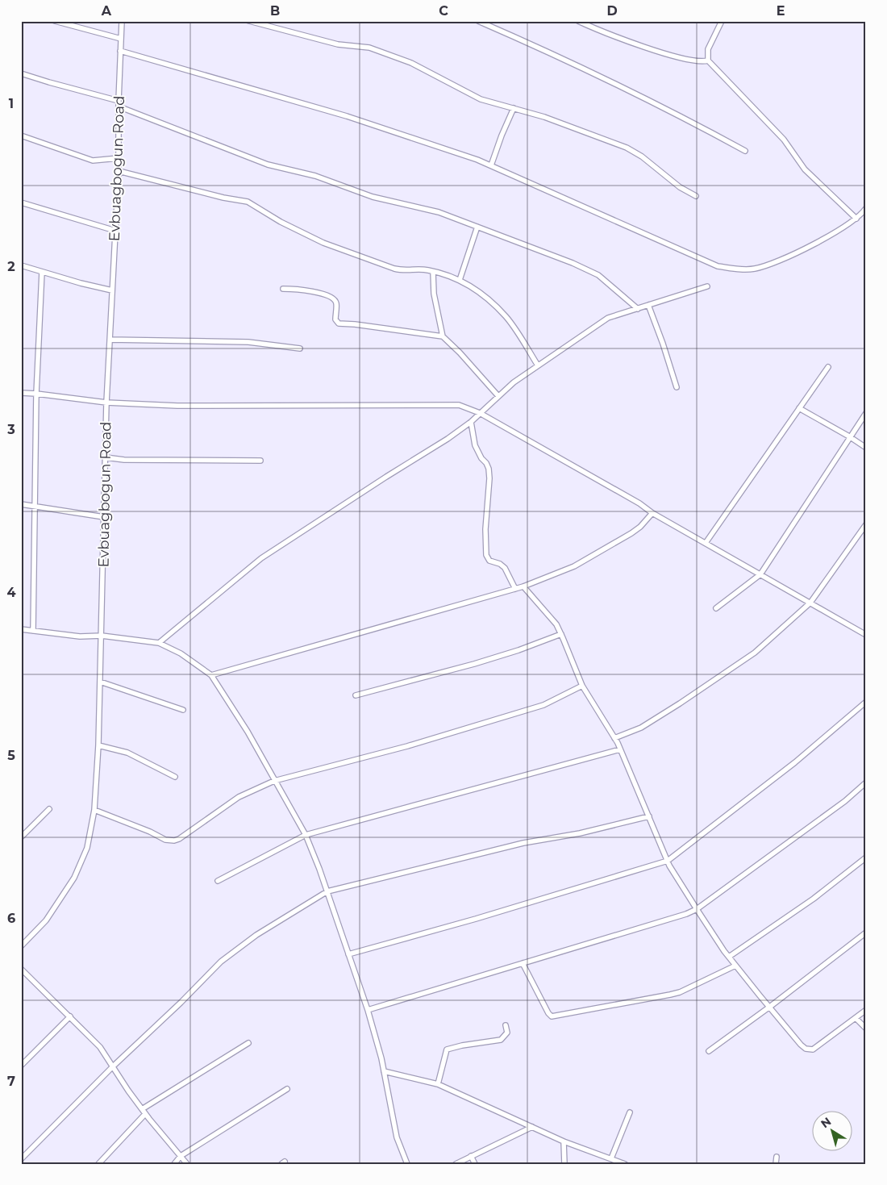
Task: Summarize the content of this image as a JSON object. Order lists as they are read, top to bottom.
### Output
{
  "streets": {
    "street": ["Evbuagbogun Road"]
  },
  "north": "top left",
  "grid": {
    "columns": [
      "A",
      "B",
      "C",
      "D",
      "E"
    ],
    "rows": [
      "1",
      "2",
      "3",
      "4",
      "5",
      "6",
      "7"
    ]
  }
}
